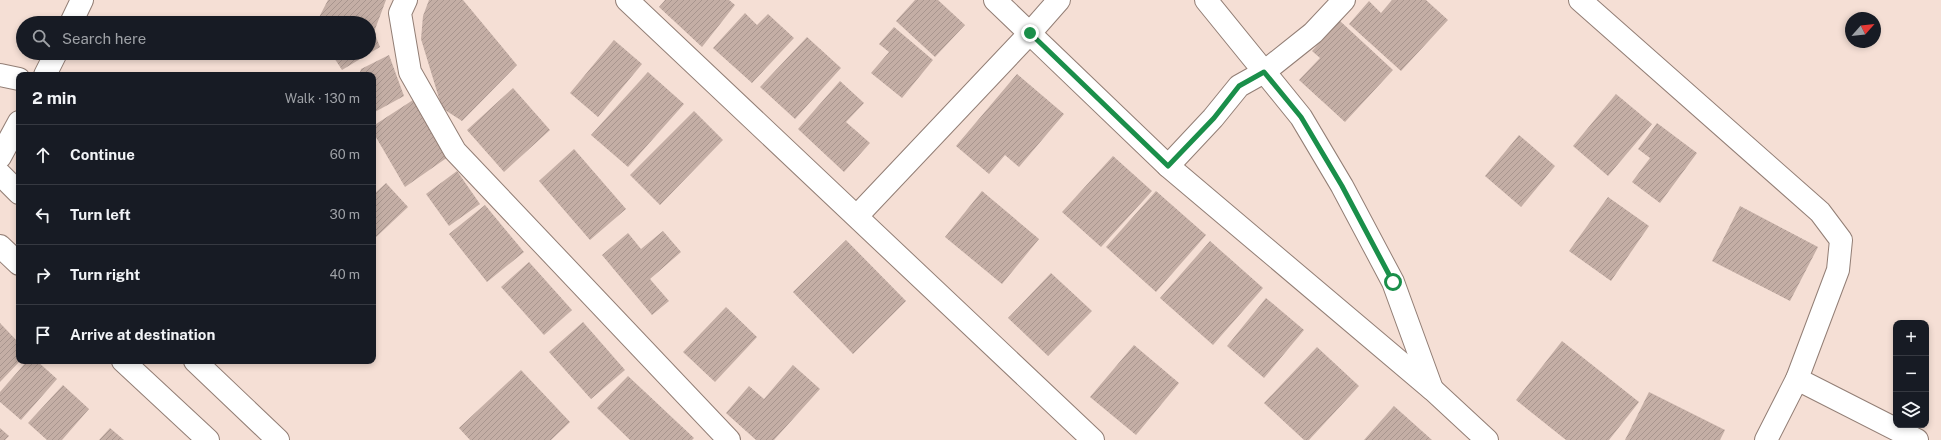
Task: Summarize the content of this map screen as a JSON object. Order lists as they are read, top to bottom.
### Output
{
  "north": "top right",
  "page": {
    "search": "Search here",
    "heading": ["2 min", "Walk · 130 m"],
    "list": [
      ["Continue", "60 m"],
      ["Turn left", "30 m"],
      ["Turn right", "40 m"],
      "Arrive at destination"
    ],
    "map_buttons": ["+", "−"]
  }
}
